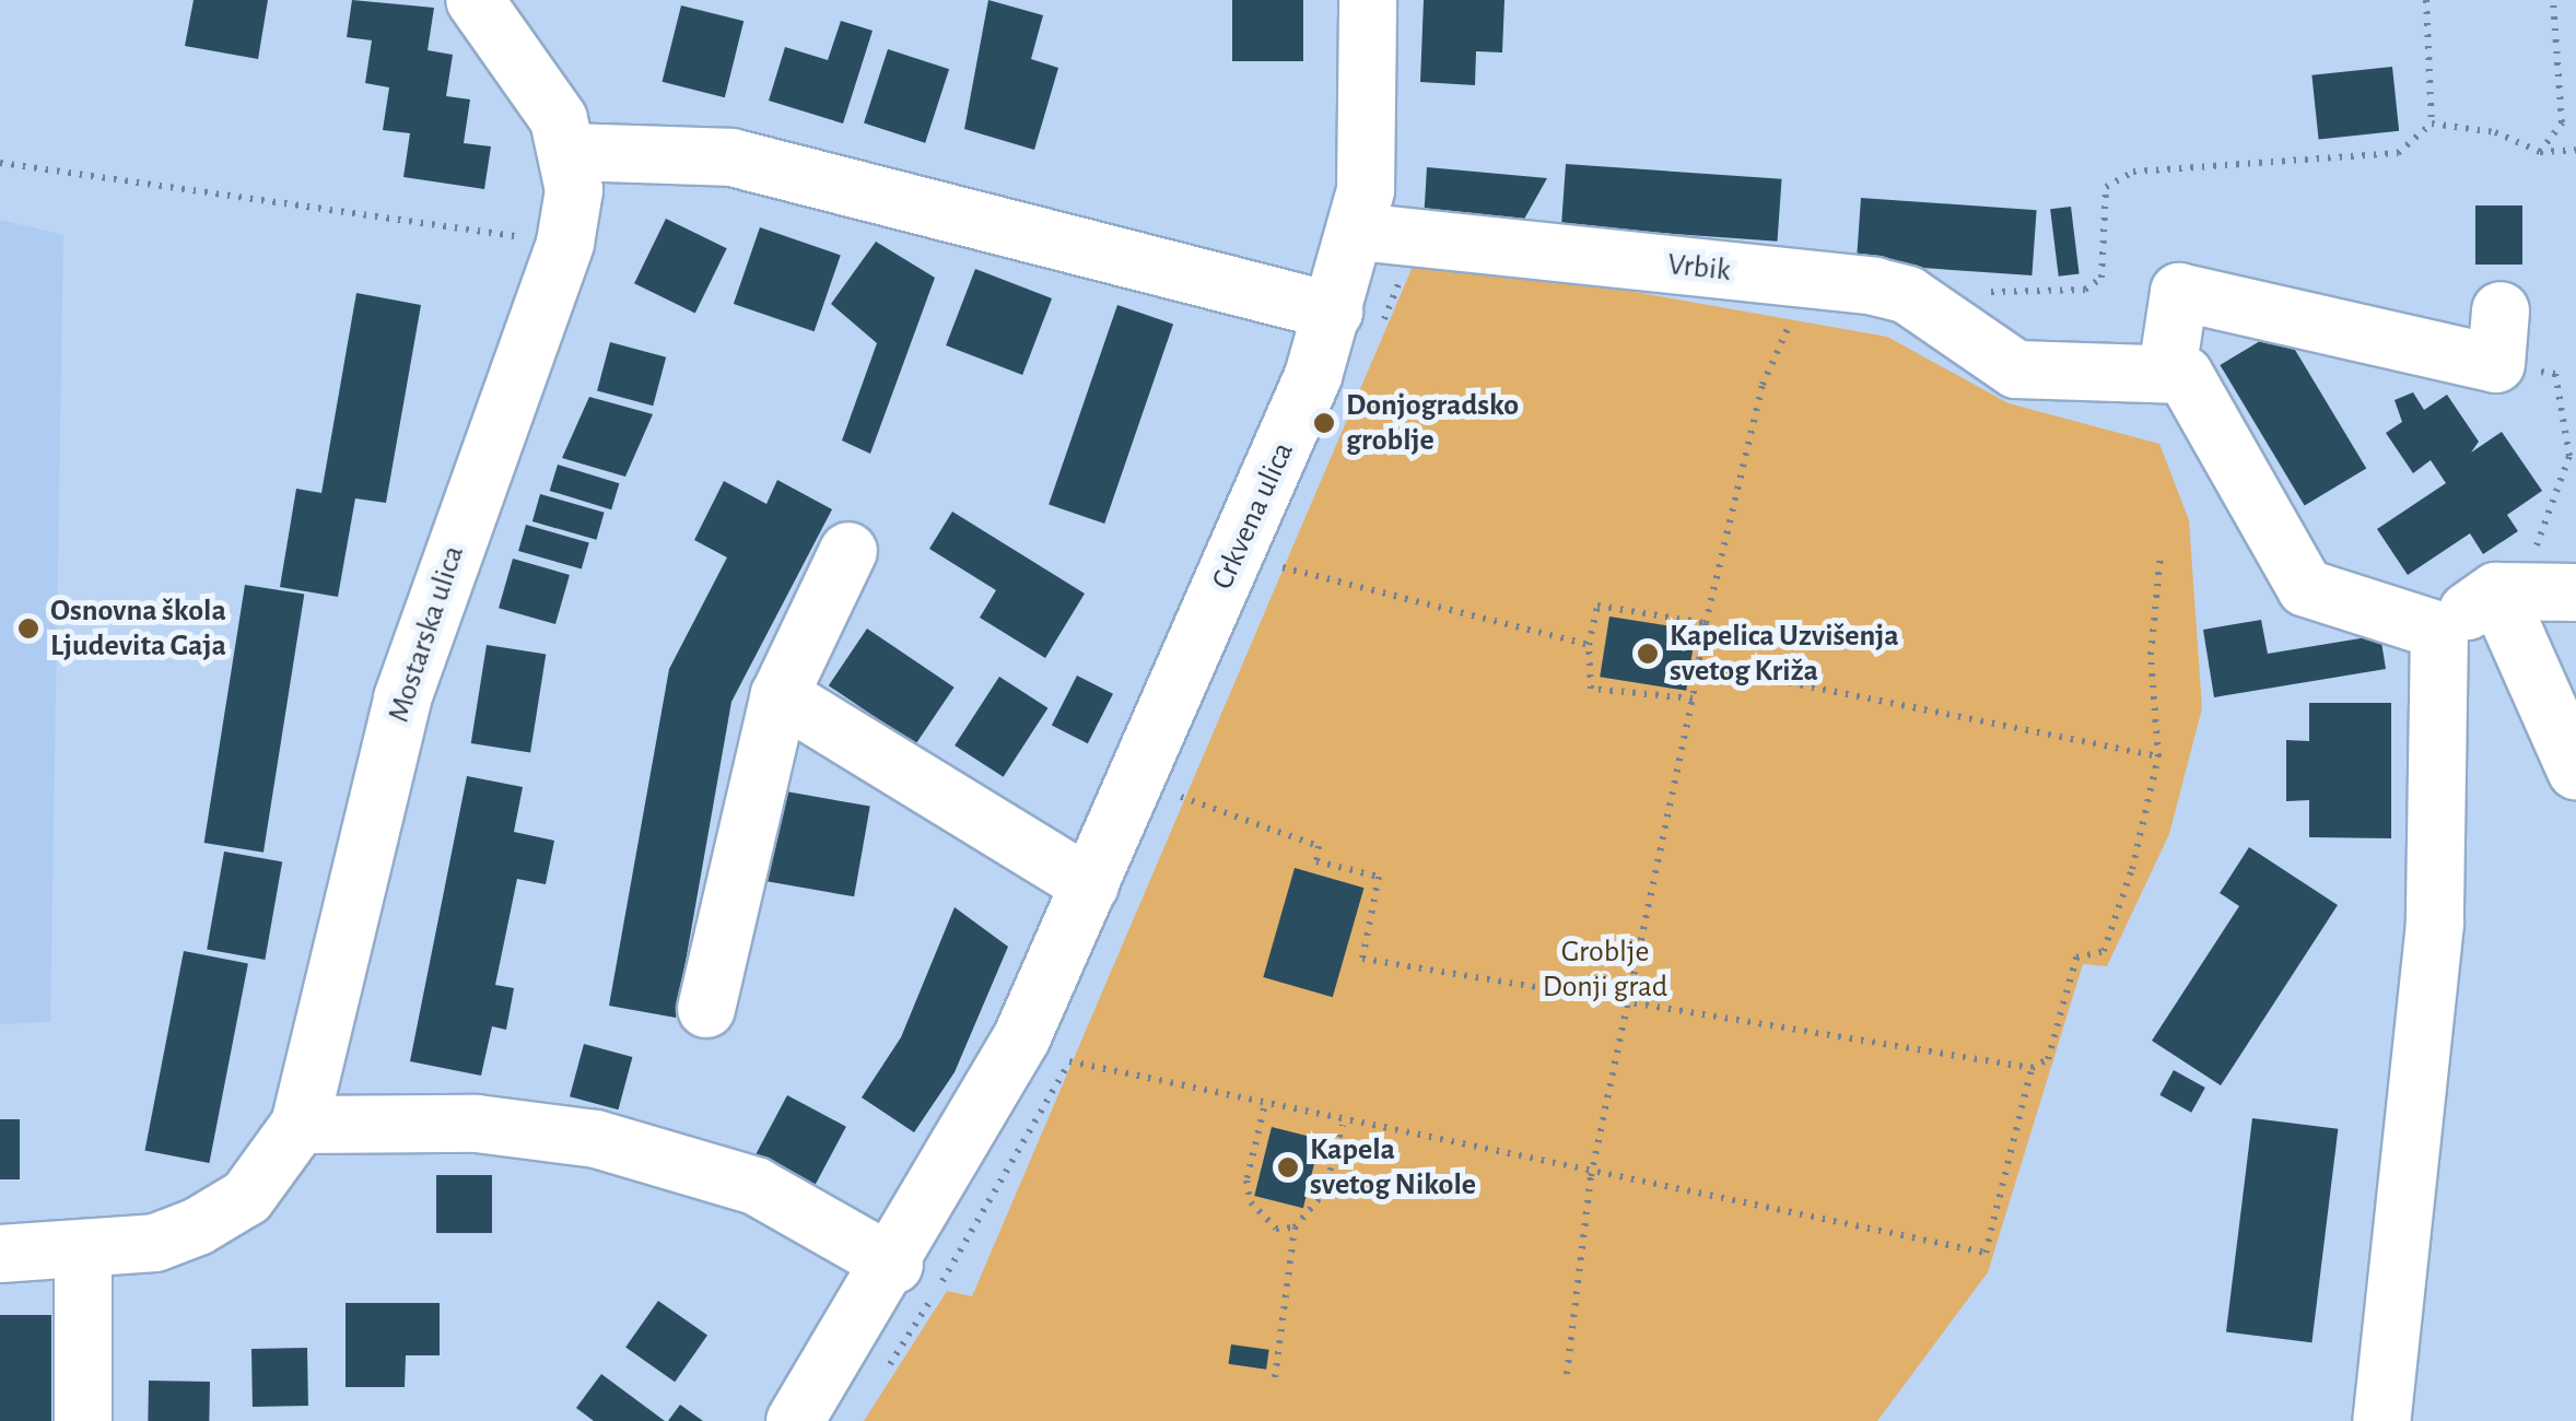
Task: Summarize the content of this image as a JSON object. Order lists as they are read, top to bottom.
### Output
{
  "streets": {
    "street": ["Vrbik", "Crkvena ulica", "Mostarska ulica"]
  },
  "crossings": [
    ["Vrbik", "Crkvena ulica"]
  ],
  "parks": ["Groblje Donji grad"],
  "places": [
    "Donjogradsko groblje",
    "Osnovna škola Ljudevita Gaja",
    "Kapelica Uzvišenja svetog Križa",
    "Kapela svetog Nikole"
  ]
}
